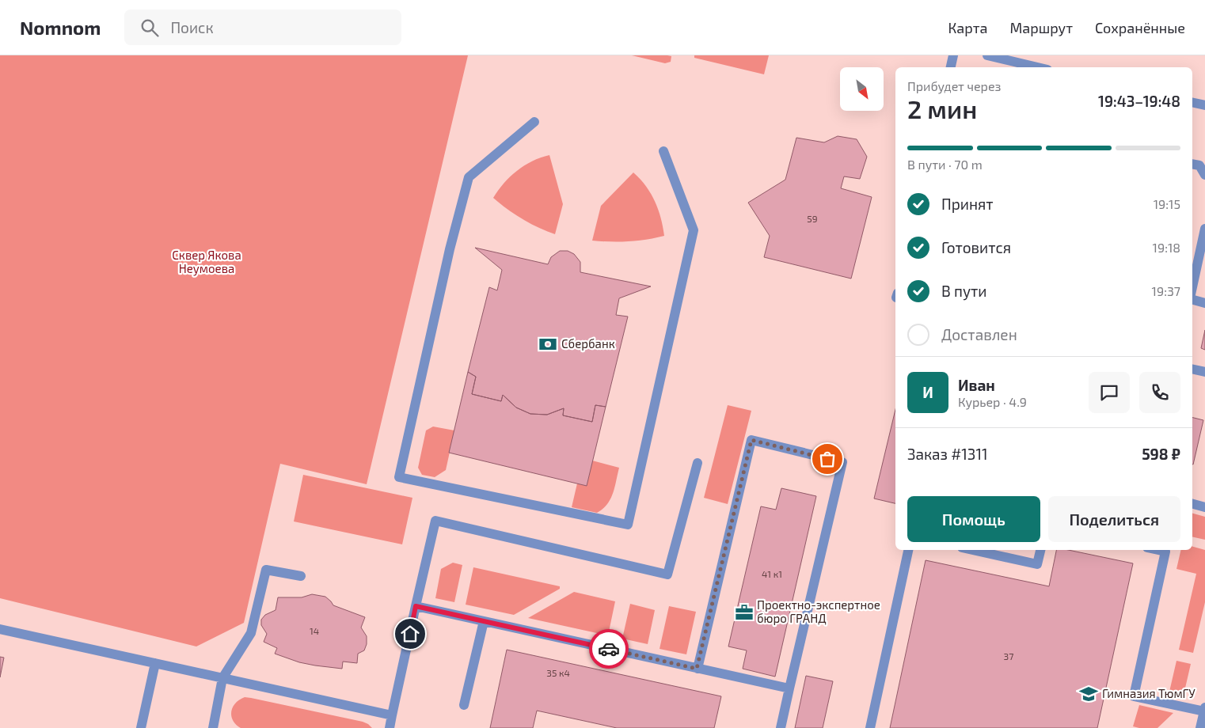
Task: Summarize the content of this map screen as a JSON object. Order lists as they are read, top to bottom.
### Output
{
  "parks": ["Сквер Якова Неумоева"],
  "places": {
    "bank": ["Сбербанк"],
    "office": ["Проектно-экспертное бюро ГРАНД"],
    "school or university": ["Гимназия ТюмГУ"]
  },
  "house_numbers": [
    "59",
    "41 к1",
    "14",
    "37",
    "35 к4"
  ],
  "north": "bottom right",
  "page": {
    "header": "Nomnom",
    "search": "Поиск",
    "nav": ["Карта", "Маршрут", "Сохранённые"],
    "heading": ["2 мин", "Прибудет через", "19:43–19:48"],
    "panel": [
      "Иван",
      "Курьер · 4.9",
      "Заказ #1311",
      "598 ₽"
    ],
    "bar": "В пути · 70 m",
    "list": [
      ["Принят", "19:15"],
      ["Готовится", "19:18"],
      ["В пути", "19:37"],
      "Доставлен"
    ],
    "round": "И",
    "buttons": ["Помощь", "Поделиться"]
  }
}
